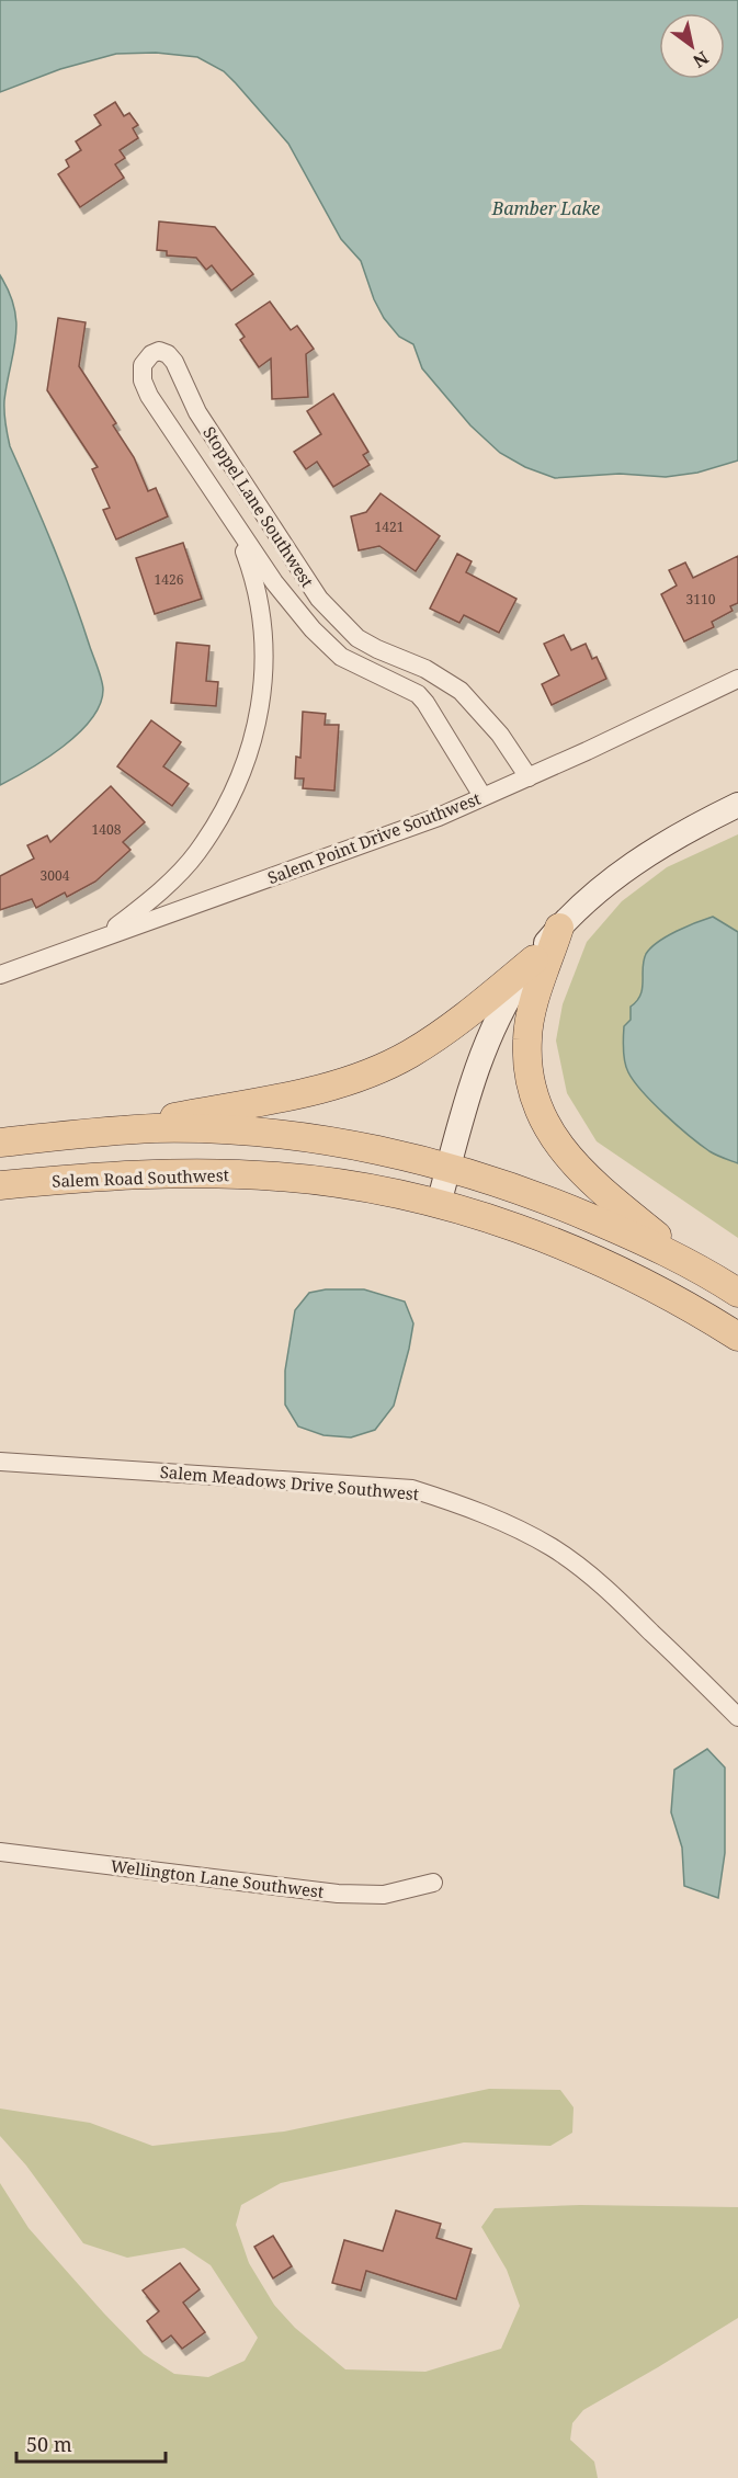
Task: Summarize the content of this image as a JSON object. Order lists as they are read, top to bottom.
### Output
{
  "streets": {
    "main road": ["Salem Road Southwest"],
    "street": [
      "Stoppel Lane Southwest",
      "Salem Point Drive Southwest",
      "Salem Meadows Drive Southwest",
      "Wellington Lane Southwest"
    ]
  },
  "crossings": [
    ["Stoppel Lane Southwest", "Salem Point Drive Southwest"]
  ],
  "water": ["Bamber Lake"],
  "house_numbers": [
    "1421",
    "1426",
    "3110",
    "1408",
    "3004"
  ],
  "scale_bar": "50 m",
  "north": "bottom right"
}
